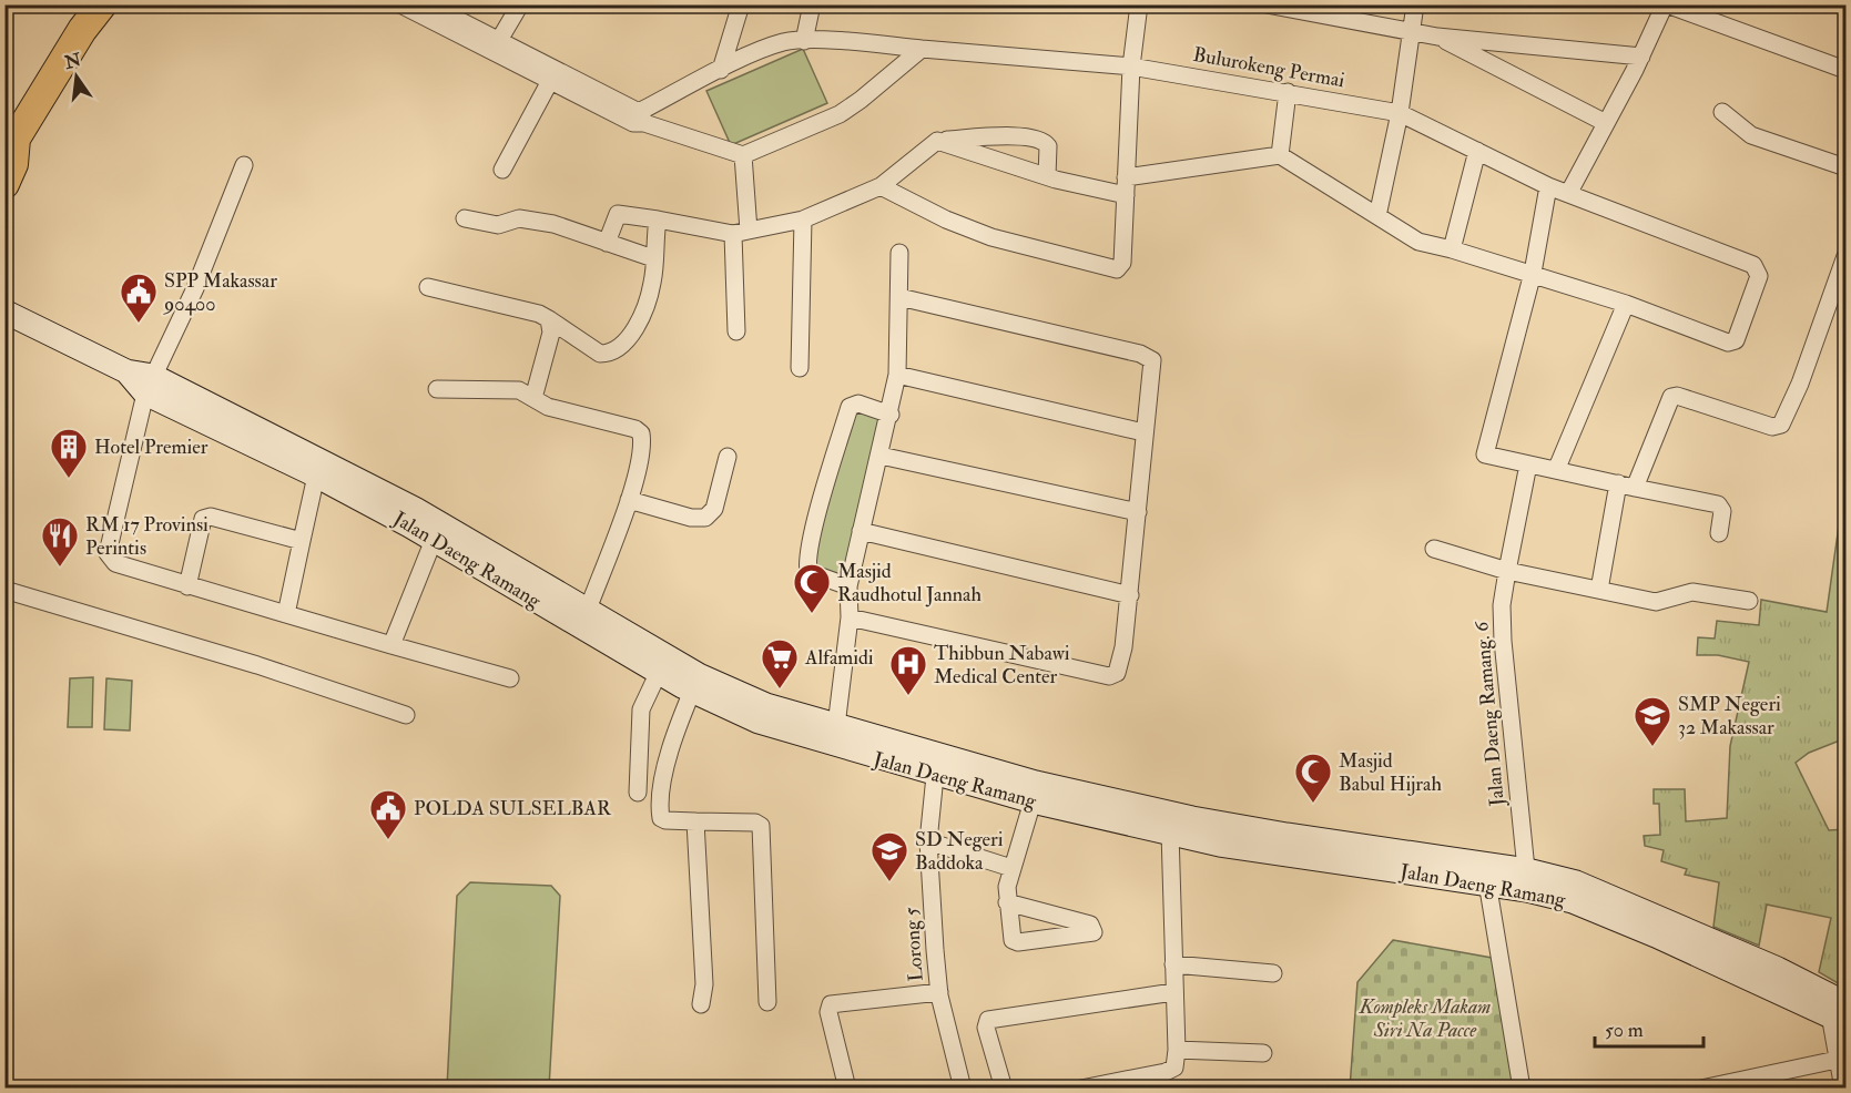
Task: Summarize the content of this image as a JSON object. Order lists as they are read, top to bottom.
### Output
{
  "streets": {
    "main road": ["Jalan Daeng Ramang"],
    "street": ["Bulurokeng Permai", "Jalan Daeng Ramang. 6", "Lorong 5"]
  },
  "crossings": [
    ["Jalan Daeng Ramang", "Jalan Daeng Ramang. 6"],
    ["Jalan Daeng Ramang", "Lorong 5"]
  ],
  "parks": ["Kompleks Makam Siri Na Pacce"],
  "places": {
    "public building": ["SPP Makassar 90400", "POLDA SULSELBAR"],
    "building": ["Hotel Premier"],
    "restaurant": ["RM 17 Provinsi Perintis"],
    "mosque": ["Masjid Raudhotul Jannah", "Masjid Babul Hijrah"],
    "supermarket": ["Alfamidi"],
    "hospital": ["Thibbun Nabawi Medical Center"],
    "school or university": ["SMP Negeri 32 Makassar", "SD Negeri Baddoka"]
  },
  "scale_bar": "50 m",
  "north": "top"
}
